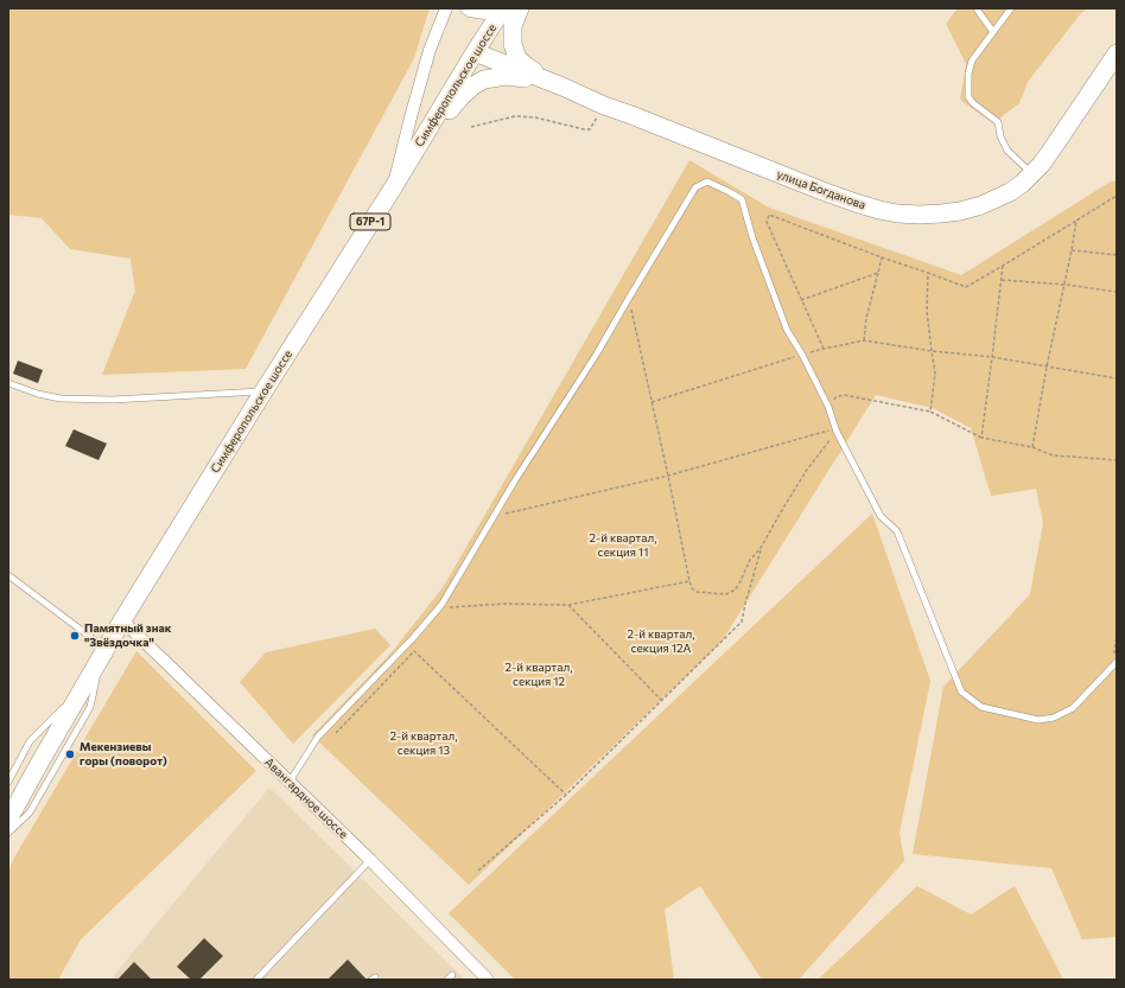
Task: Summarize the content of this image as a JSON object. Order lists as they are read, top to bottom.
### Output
{
  "streets": {
    "main road": ["Симферопольское шоссе", "улица Богданова", "67Р-1"],
    "street": ["Авангардное шоссе"]
  },
  "crossings": [
    ["Симферопольское шоссе", "улица Богданова"],
    ["Симферопольское шоссе", "Авангардное шоссе"]
  ],
  "parks": [
    "2-й квартал, секция 11",
    "2-й квартал, секция 12А",
    "2-й квартал, секция 12",
    "2-й квартал, секция 13"
  ],
  "places": ["Памятный знак \"Звёздочка\"", "Мекензиевы горы (поворот)"]
}
